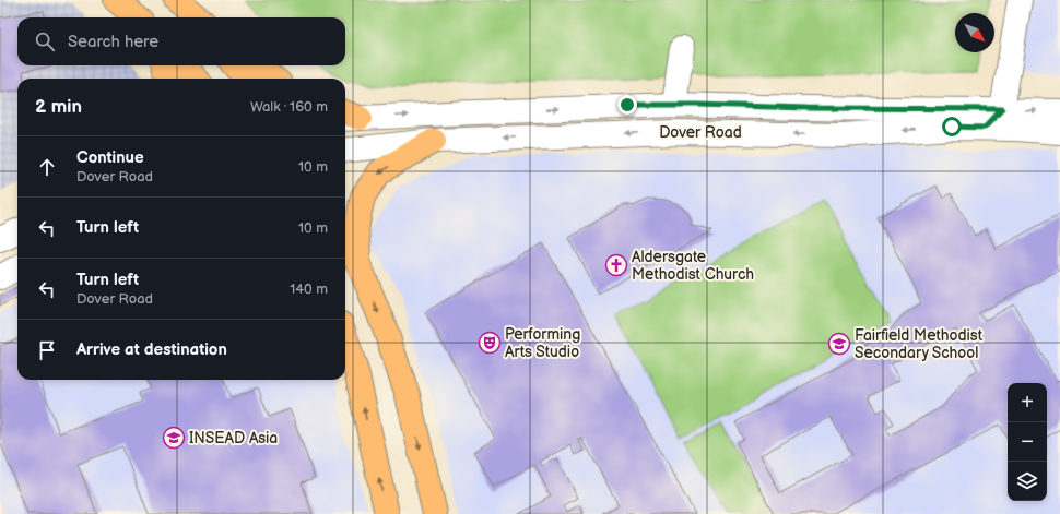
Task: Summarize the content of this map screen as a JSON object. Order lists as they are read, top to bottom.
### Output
{
  "streets": {
    "street": ["Dover Road"]
  },
  "places": {
    "church": ["Aldersgate Methodist Church"],
    "theatre": ["Performing Arts Studio"],
    "school or university": ["Fairfield Methodist Secondary School", "INSEAD Asia"]
  },
  "north": "bottom right",
  "page": {
    "search": "Search here",
    "heading": ["2 min", "Walk · 160 m"],
    "list": [
      ["Continue", "Dover Road", "10 m"],
      ["Turn left", "10 m"],
      ["Turn left", "Dover Road", "140 m"],
      "Arrive at destination"
    ],
    "map_buttons": ["+", "−"]
  }
}
